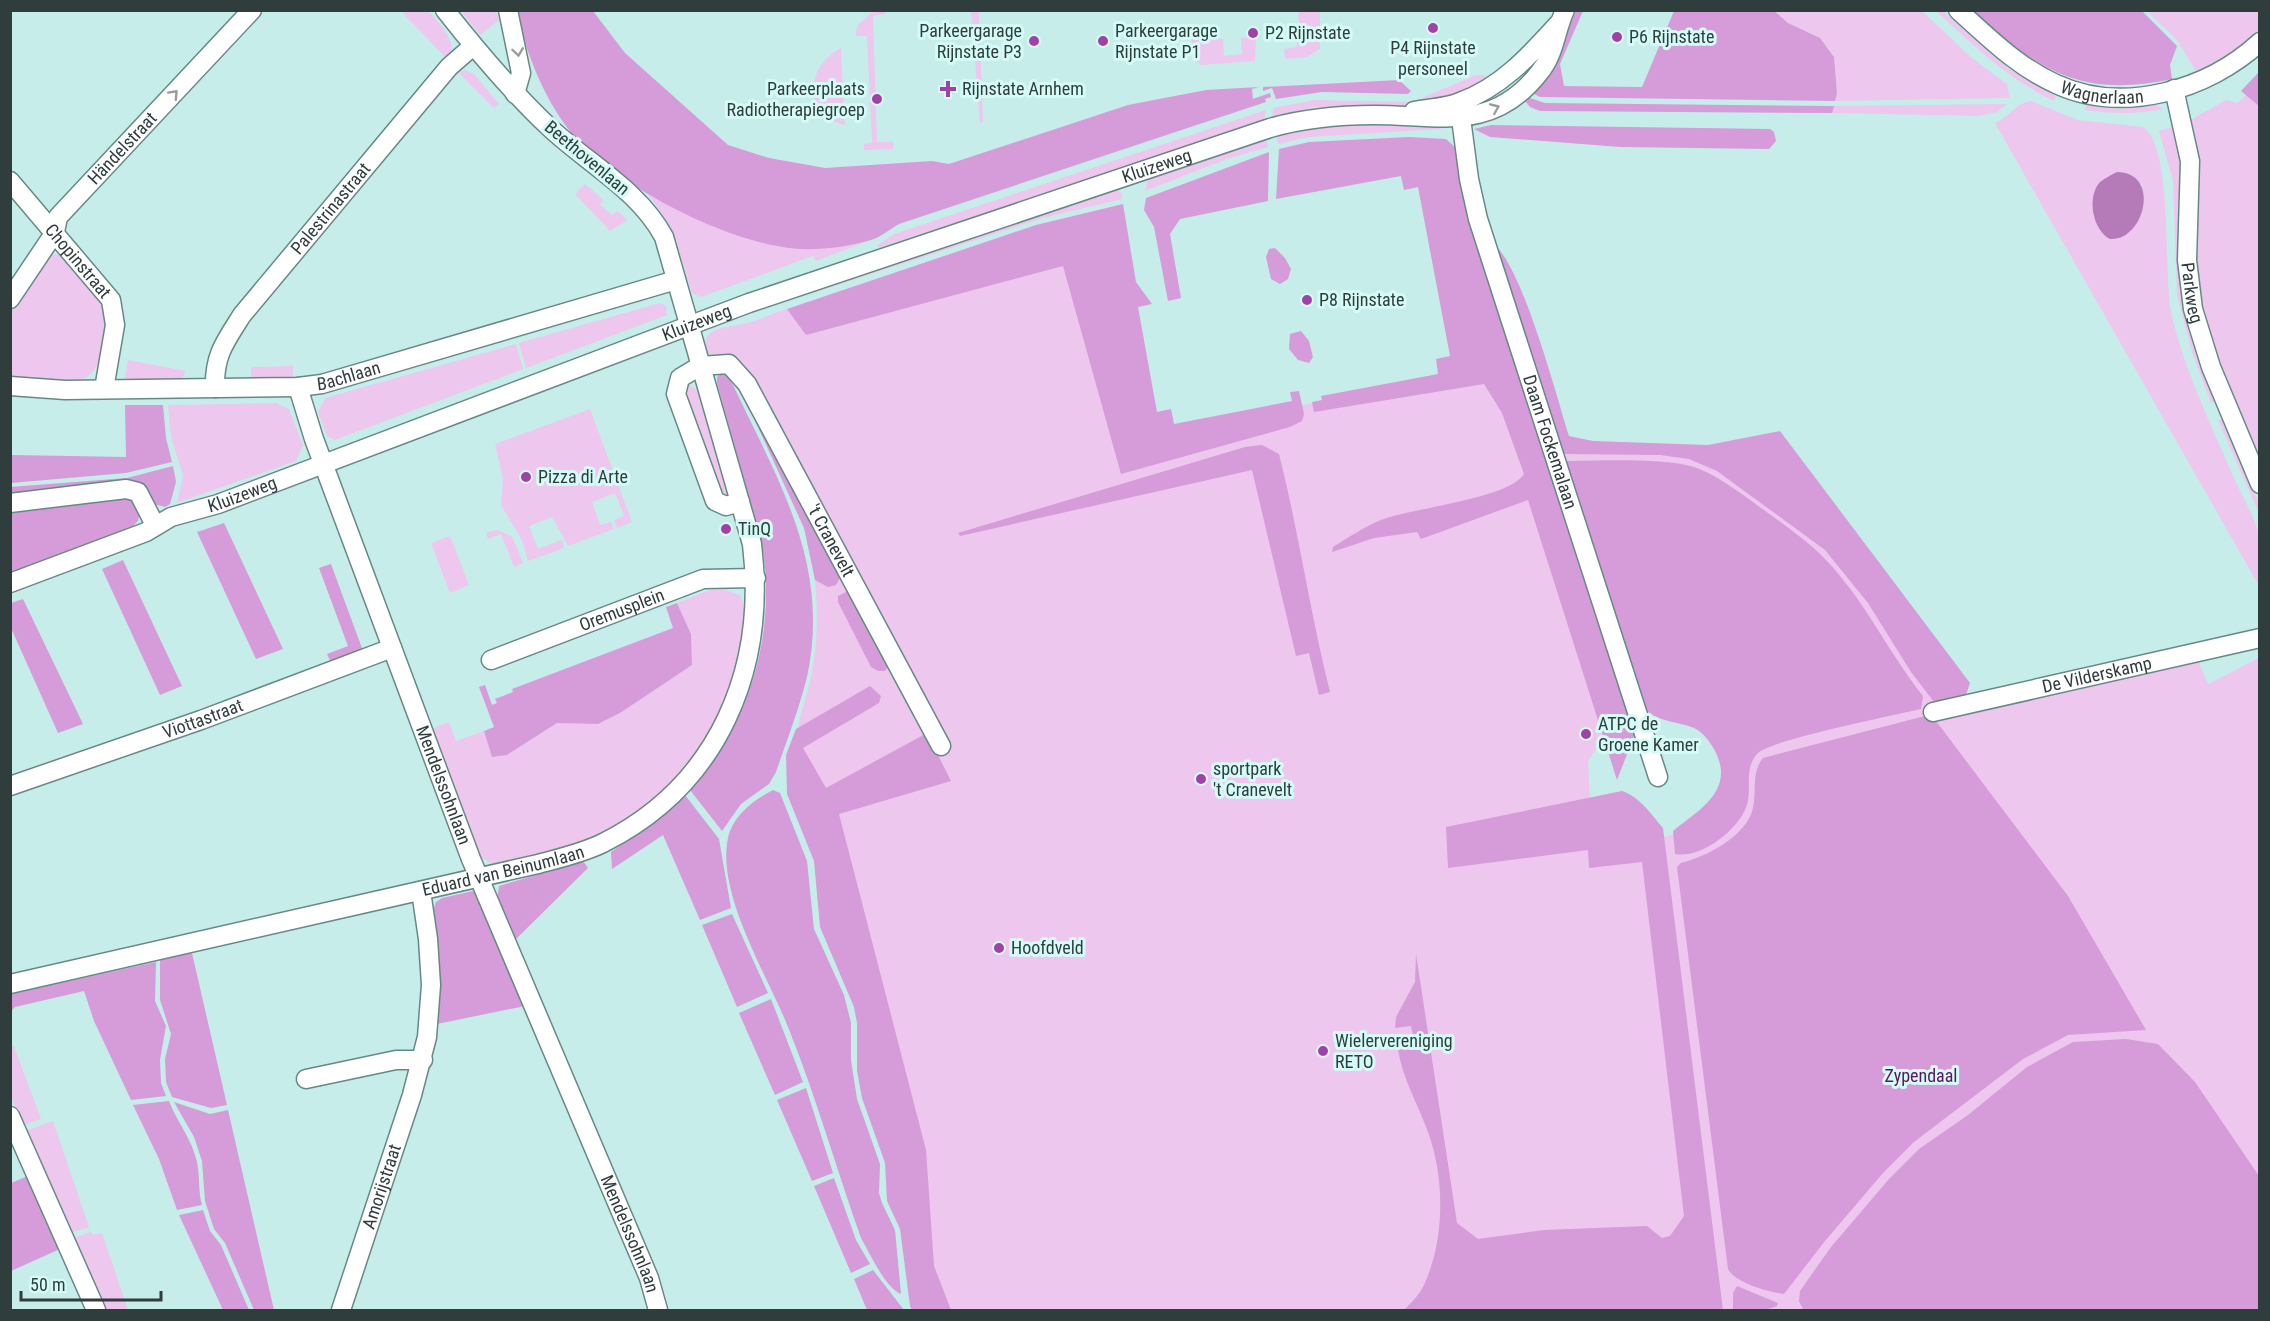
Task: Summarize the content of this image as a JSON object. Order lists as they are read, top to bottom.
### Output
{
  "streets": {
    "street": [
      "Wagnerlaan",
      "Händelstraat",
      "Beethovenlaan",
      "Kluizeweg",
      "Palestrinastraat",
      "Chopinstraat",
      "Parkweg",
      "Bachlaan",
      "Daam Fockemalaan",
      "'t Cranevelt",
      "Oremusplein",
      "De Vilderskamp",
      "Viottastraat",
      "Mendelssohnlaan",
      "Eduard van Beinumlaan",
      "Amorijstraat"
    ]
  },
  "crossings": [
    ["Wagnerlaan", "Parkweg"],
    ["Händelstraat", "Chopinstraat"],
    ["Beethovenlaan", "Kluizeweg"],
    ["Beethovenlaan", "Palestrinastraat"],
    ["Beethovenlaan", "Bachlaan"],
    ["Beethovenlaan", "Eduard van Beinumlaan"],
    ["Kluizeweg", "Daam Fockemalaan"],
    ["Kluizeweg", "Mendelssohnlaan"],
    ["Kluizeweg", "Eduard van Beinumlaan"],
    ["Palestrinastraat", "Bachlaan"],
    ["Chopinstraat", "Bachlaan"],
    ["Bachlaan", "Mendelssohnlaan"],
    ["'t Cranevelt", "Eduard van Beinumlaan"],
    ["Oremusplein", "Eduard van Beinumlaan"],
    ["Viottastraat", "Mendelssohnlaan"],
    ["Mendelssohnlaan", "Eduard van Beinumlaan"],
    ["Eduard van Beinumlaan", "Amorijstraat"]
  ],
  "one_way": ["Händelstraat"],
  "parks": ["Zypendaal"],
  "places": {
    "other": [
      "P4 Rijnstate personeel",
      "P2 Rijnstate",
      "P6 Rijnstate",
      "Parkeergarage Rijnstate P3",
      "Parkeergarage Rijnstate P1",
      "Parkeerplaats Radiotherapiegroep",
      "P8 Rijnstate",
      "Pizza di Arte",
      "TinQ",
      "ATPC de Groene Kamer",
      "sportpark 't Cranevelt",
      "Hoofdveld",
      "Wielervereniging RETO"
    ],
    "health": ["Rijnstate Arnhem"]
  },
  "scale_bar": "50 m"
}
